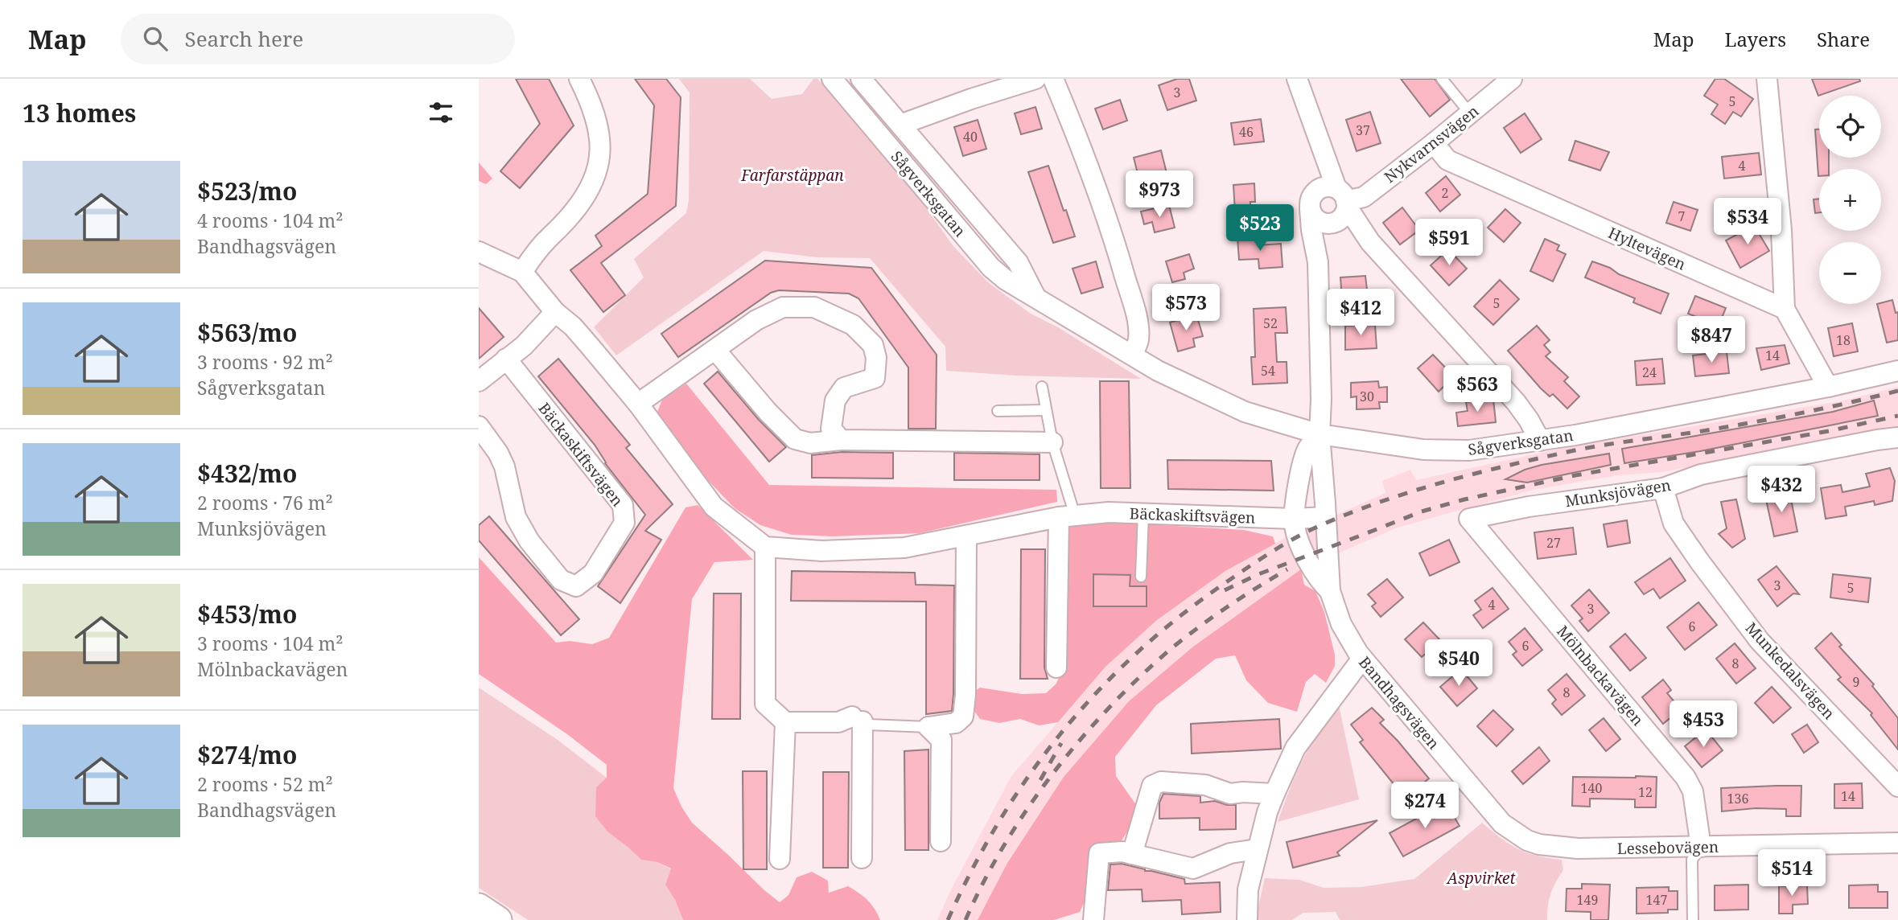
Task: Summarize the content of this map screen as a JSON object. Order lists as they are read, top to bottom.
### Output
{
  "streets": {
    "street": [
      "Nykvarnsvägen",
      "Sågverksgatan",
      "Hyltevägen",
      "Bäckaskiftsvägen",
      "Munksjövägen",
      "Munkedalsvägen",
      "Mölnbackavägen",
      "Bandhagsvägen",
      "Lessebovägen"
    ]
  },
  "crossings": [
    ["Nykvarnsvägen", "Hyltevägen"],
    ["Nykvarnsvägen", "Bandhagsvägen"],
    ["Sågverksgatan", "Bandhagsvägen"],
    ["Bäckaskiftsvägen", "Bandhagsvägen"],
    ["Munksjövägen", "Munkedalsvägen"],
    ["Munksjövägen", "Mölnbackavägen"],
    ["Mölnbackavägen", "Lessebovägen"],
    ["Bandhagsvägen", "Lessebovägen"]
  ],
  "parks": ["Farfarstäppan", "Aspvirket"],
  "house_numbers": [
    "3",
    "5",
    "37",
    "46",
    "40",
    "4",
    "2",
    "7",
    "5",
    "52",
    "18",
    "14",
    "54",
    "24",
    "30",
    "27",
    "3",
    "5",
    "4",
    "3",
    "6",
    "6",
    "8",
    "9",
    "8",
    "140",
    "12",
    "14",
    "136",
    "149",
    "147"
  ],
  "page": {
    "header": "Map",
    "search": "Search here",
    "nav": ["Map", "Layers", "Share"],
    "heading": "13 homes",
    "map_buttons": ["+", "−"],
    "list": [
      {
        "name": "$523/mo",
        "note": "4 rooms · 104 m² · Bandhagsvägen"
      },
      {
        "name": "$563/mo",
        "note": "3 rooms · 92 m² · Sågverksgatan"
      },
      {
        "name": "$432/mo",
        "note": "2 rooms · 76 m² · Munksjövägen"
      },
      {
        "name": "$453/mo",
        "note": "3 rooms · 104 m² · Mölnbackavägen"
      },
      {
        "name": "$274/mo",
        "note": "2 rooms · 52 m² · Bandhagsvägen"
      }
    ],
    "price": [
      "$973",
      "$534",
      "$523",
      "$591",
      "$573",
      "$412",
      "$847",
      "$563",
      "$432",
      "$540",
      "$453",
      "$274",
      "$514"
    ]
  }
}
